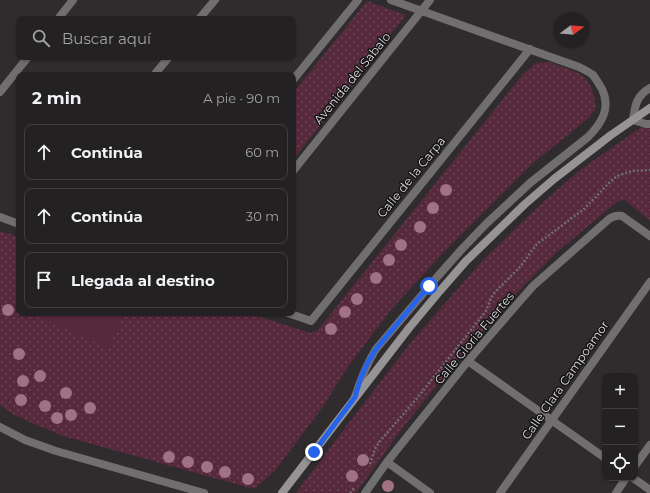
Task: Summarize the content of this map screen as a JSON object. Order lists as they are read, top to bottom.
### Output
{
  "streets": {
    "street": [
      "Avenida del Sabalo",
      "Calle de la Carpa",
      "Calle Gloria Fuertes",
      "Calle Clara Campoamor"
    ]
  },
  "north": "right",
  "page": {
    "search": "Buscar aquí",
    "heading": ["2 min", "A pie · 90 m"],
    "list": [
      ["Continúa", "60 m"],
      ["Continúa", "30 m"],
      "Llegada al destino"
    ],
    "map_buttons": ["+", "−"]
  }
}
